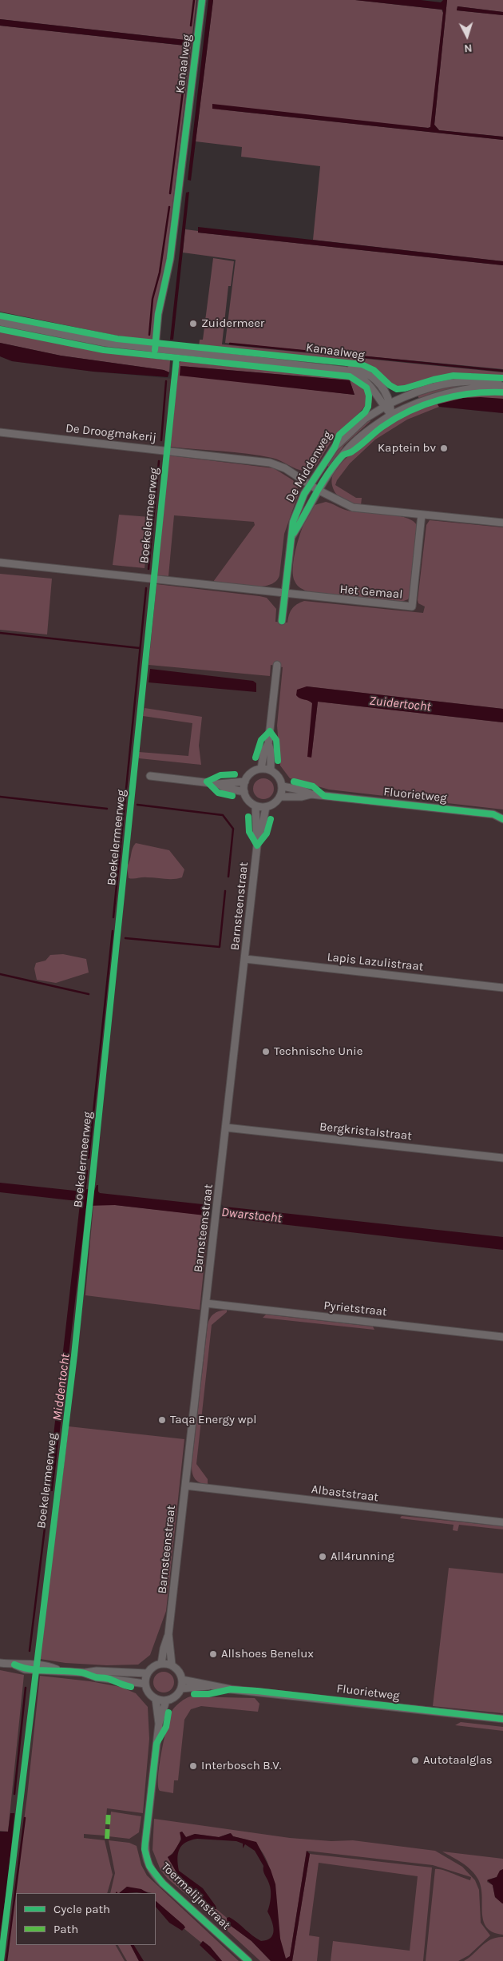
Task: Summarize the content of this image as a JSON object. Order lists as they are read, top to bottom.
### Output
{
  "streets": {
    "street": [
      "Kanaalweg",
      "De Droogmakerij",
      "De Middenweg",
      "Het Gemaal",
      "Fluorietweg",
      "Barnsteenstraat",
      "Lapis Lazulistraat",
      "Bergkristalstraat",
      "Pyrietstraat",
      "Albaststraat",
      "Toermalijnstraat"
    ],
    "cycle path": ["Boekelermeerweg"]
  },
  "crossings": [
    ["Kanaalweg", "De Middenweg"],
    ["De Droogmakerij", "De Middenweg"],
    ["De Middenweg", "Het Gemaal"],
    ["Fluorietweg", "Barnsteenstraat"],
    ["Fluorietweg", "Toermalijnstraat"],
    ["Barnsteenstraat", "Lapis Lazulistraat"],
    ["Barnsteenstraat", "Bergkristalstraat"],
    ["Barnsteenstraat", "Pyrietstraat"],
    ["Barnsteenstraat", "Albaststraat"],
    ["Barnsteenstraat", "Toermalijnstraat"]
  ],
  "water": ["Zuidertocht", "Dwarstocht", "Middentocht"],
  "places": [
    "Zuidermeer",
    "Kaptein bv",
    "Technische Unie",
    "Taqa Energy wpl",
    "All4running",
    "Allshoes Benelux",
    "Autotaalglas",
    "Interbosch B.V."
  ],
  "legend": ["Cycle path", "Path"],
  "north": "bottom"
}
